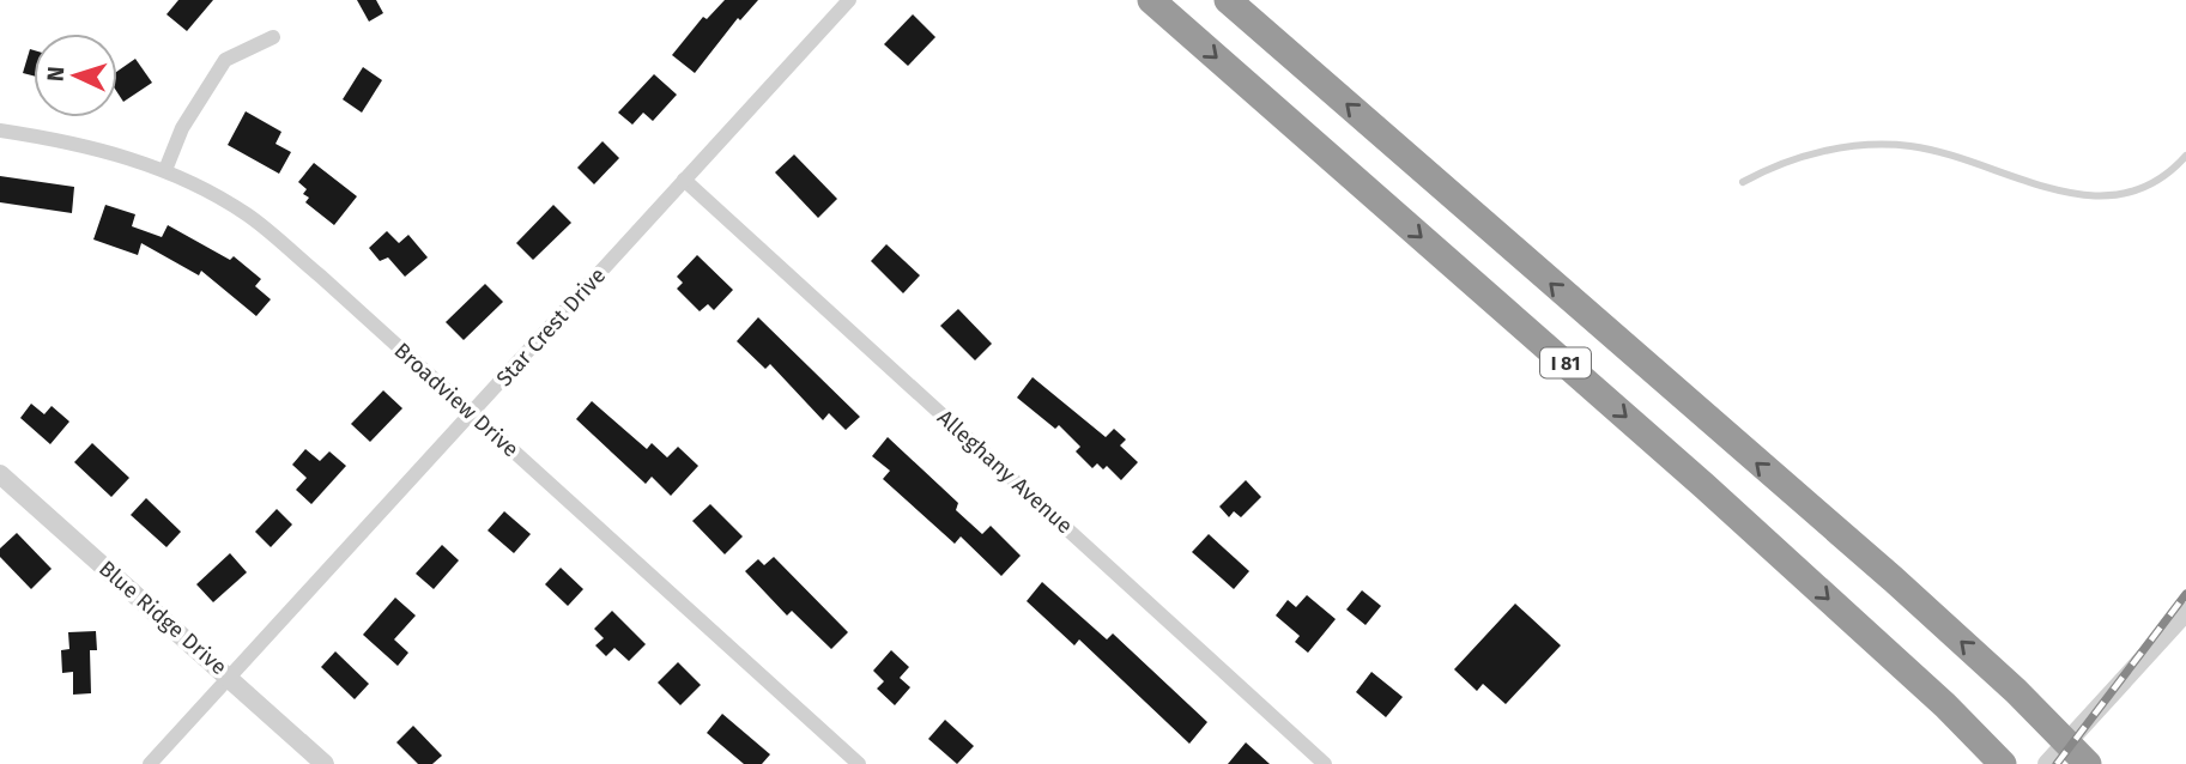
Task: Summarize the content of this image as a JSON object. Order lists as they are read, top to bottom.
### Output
{
  "streets": {
    "highway": ["I 81"],
    "street": [
      "Star Crest Drive",
      "Broadview Drive",
      "Alleghany Avenue",
      "Blue Ridge Drive"
    ]
  },
  "crossings": [
    ["Star Crest Drive", "Broadview Drive"],
    ["Star Crest Drive", "Alleghany Avenue"],
    ["Star Crest Drive", "Blue Ridge Drive"]
  ],
  "north": "left"
}
